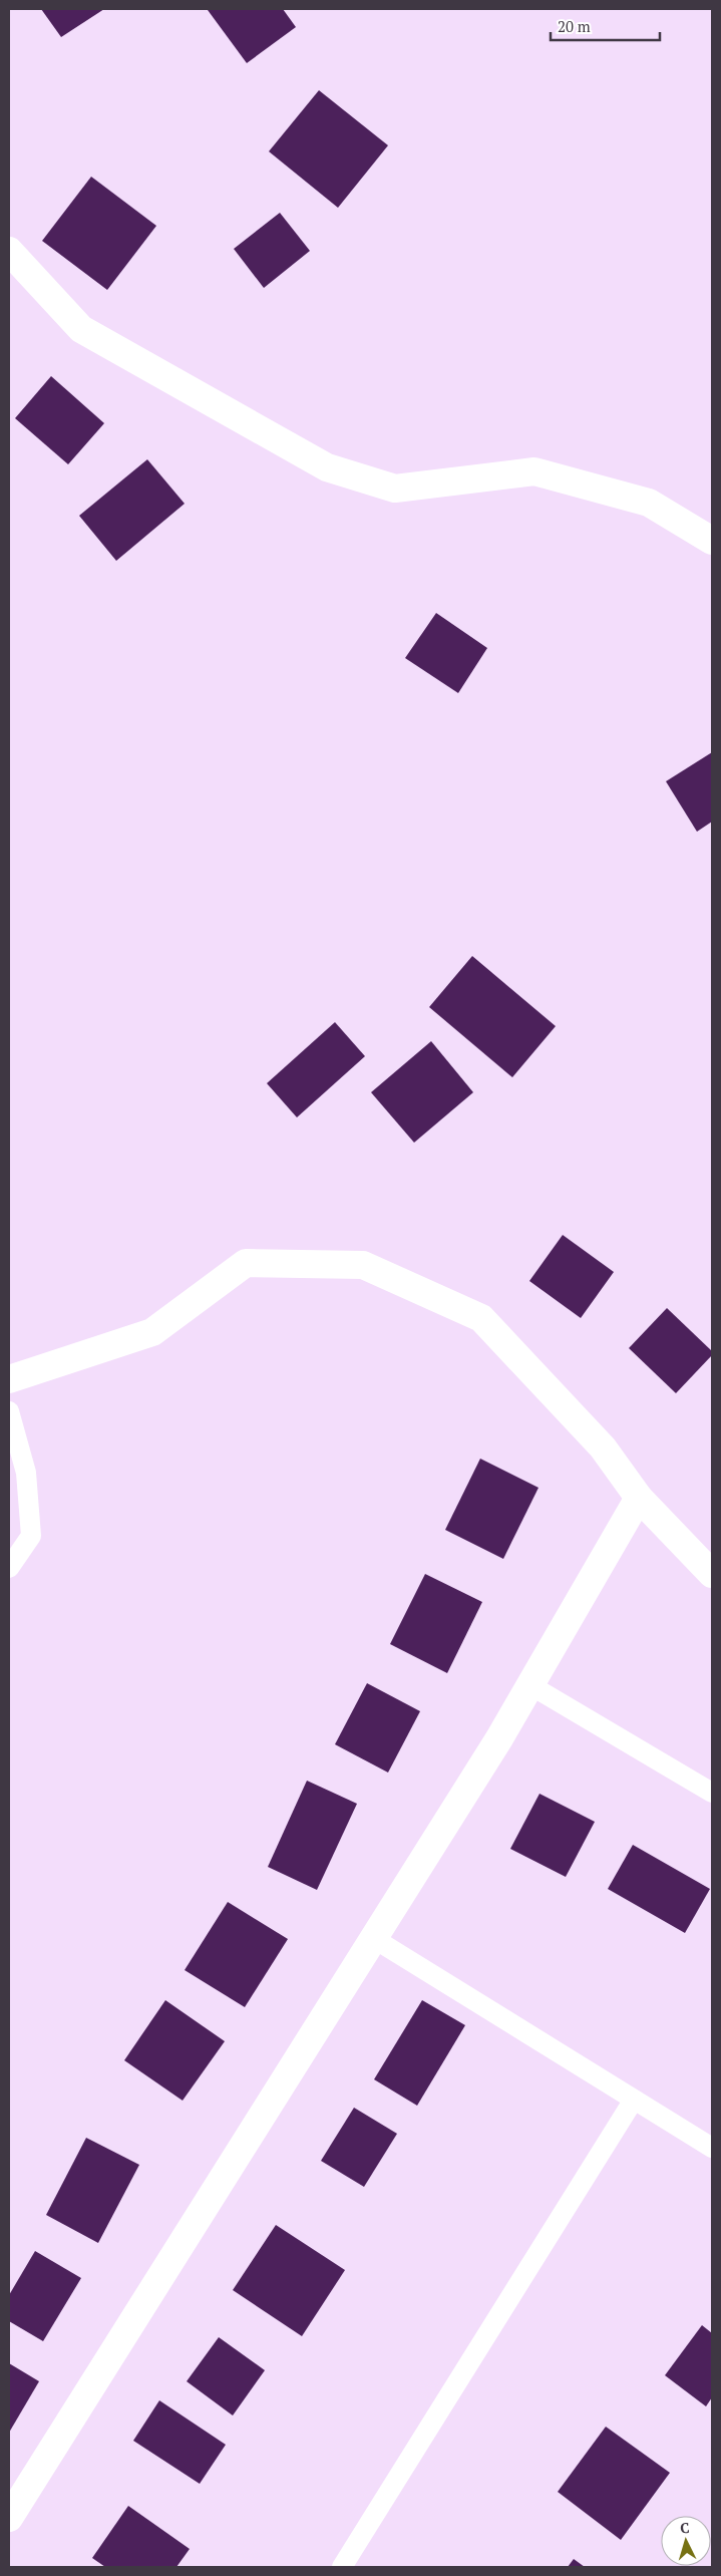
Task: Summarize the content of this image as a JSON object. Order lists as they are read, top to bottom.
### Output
{
  "scale_bar": "20 m",
  "north": "top"
}
